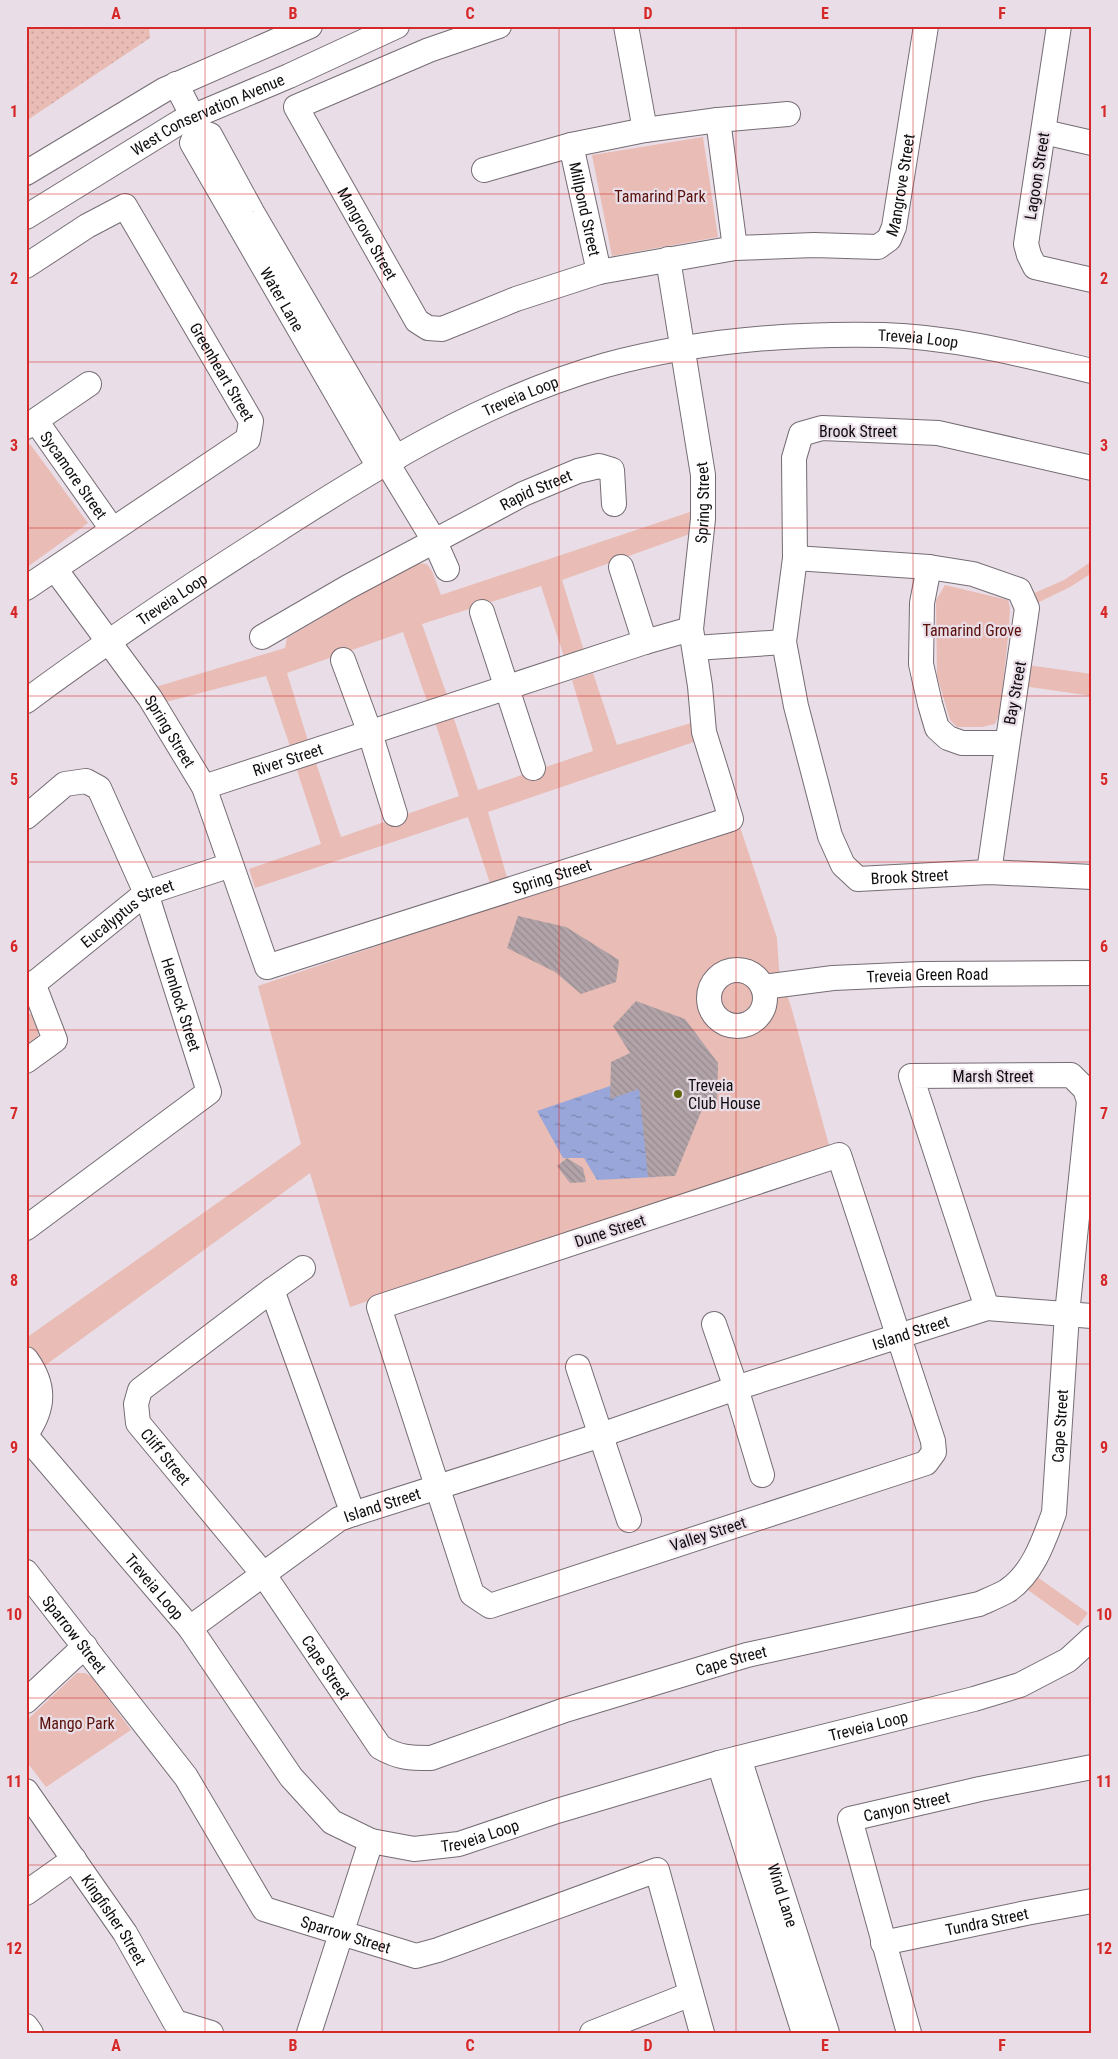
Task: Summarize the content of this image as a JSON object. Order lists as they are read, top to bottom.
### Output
{
  "streets": {
    "street": [
      "West Conservation Avenue",
      "Lagoon Street",
      "Mangrove Street",
      "Millpond Street",
      "Water Lane",
      "Treveia Loop",
      "Greenheart Street",
      "Brook Street",
      "Sycamore Street",
      "Rapid Street",
      "Spring Street",
      "Bay Street",
      "River Street",
      "Eucalyptus Street",
      "Treveia Green Road",
      "Hemlock Street",
      "Marsh Street",
      "Dune Street",
      "Island Street",
      "Cape Street",
      "Cliff Street",
      "Valley Street",
      "Sparrow Street",
      "Canyon Street",
      "Wind Lane",
      "Kingfisher Street",
      "Tundra Street"
    ]
  },
  "crossings": [
    ["West Conservation Avenue", "Water Lane"],
    ["Mangrove Street", "Millpond Street"],
    ["Water Lane", "Treveia Loop"],
    ["Treveia Loop", "Spring Street"],
    ["Treveia Loop", "Island Street"],
    ["Treveia Loop", "Wind Lane"],
    ["Greenheart Street", "Sycamore Street"],
    ["Brook Street", "Bay Street"],
    ["Spring Street", "River Street"],
    ["Spring Street", "Eucalyptus Street"],
    ["Eucalyptus Street", "Hemlock Street"],
    ["Marsh Street", "Island Street"],
    ["Marsh Street", "Cape Street"],
    ["Dune Street", "Island Street"],
    ["Dune Street", "Valley Street"],
    ["Island Street", "Cape Street"],
    ["Island Street", "Cliff Street"],
    ["Island Street", "Valley Street"],
    ["Cape Street", "Cliff Street"],
    ["Canyon Street", "Tundra Street"]
  ],
  "parks": ["Tamarind Park", "Tamarind Grove", "Mango Park"],
  "places": ["Treveia Club House"],
  "grid": {
    "columns": [
      "A",
      "B",
      "C",
      "D",
      "E",
      "F"
    ],
    "rows": [
      "1",
      "2",
      "3",
      "4",
      "5",
      "6",
      "7",
      "8",
      "9",
      "10",
      "11",
      "12"
    ]
  }
}
